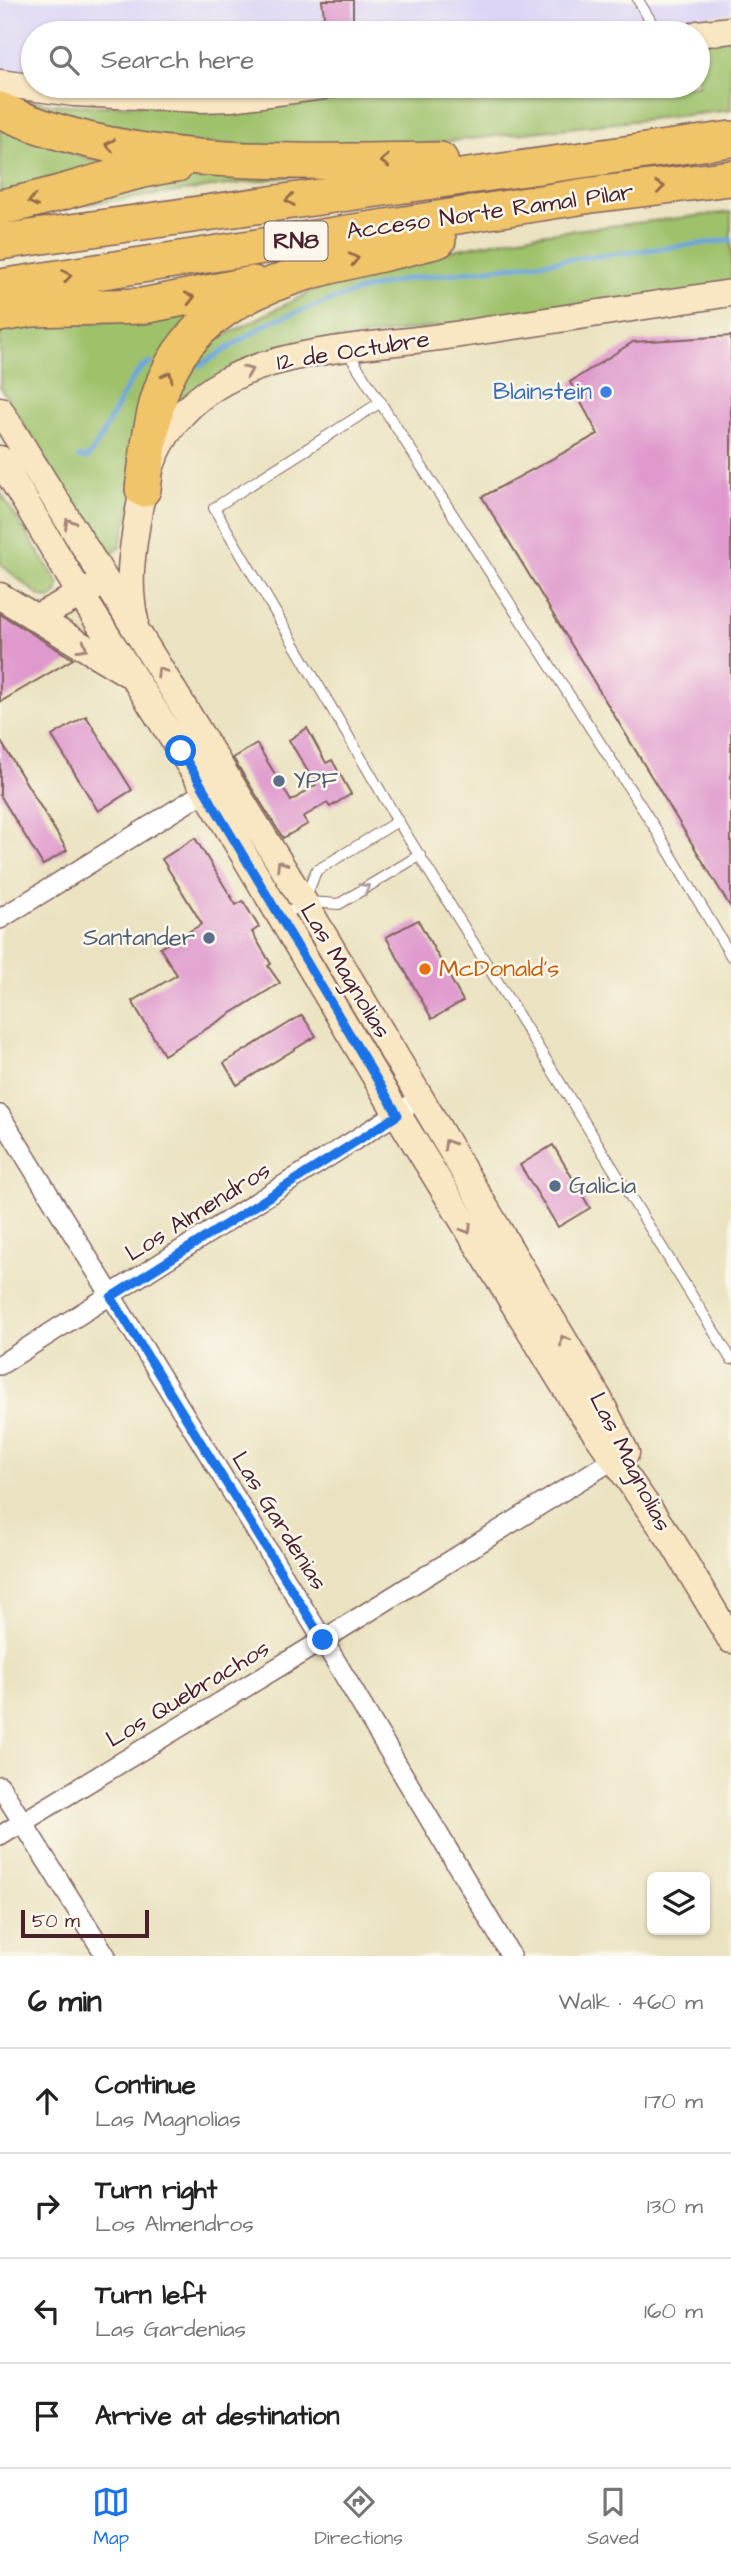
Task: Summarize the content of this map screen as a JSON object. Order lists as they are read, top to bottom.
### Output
{
  "streets": {
    "highway": ["Acceso Norte Ramal Pilar", "RN8"],
    "main road": ["12 de Octubre", "Las Magnolias"],
    "street": ["Los Almendros", "Las Gardenias", "Los Quebrachos"]
  },
  "crossings": [
    ["12 de Octubre", "Las Magnolias"],
    ["Las Magnolias", "Los Almendros"],
    ["Las Magnolias", "Los Quebrachos"],
    ["Los Almendros", "Las Gardenias"],
    ["Las Gardenias", "Los Quebrachos"]
  ],
  "places": [
    "Blainstein",
    "YPF",
    "Santander",
    "McDonald's",
    "Galicia"
  ],
  "scale_bar": "50 m",
  "page": {
    "search": "Search here",
    "scale": "50 m",
    "heading": ["6 min", "Walk · 460 m"],
    "list": [
      ["Continue", "Las Magnolias", "170 m"],
      ["Turn right", "Los Almendros", "130 m"],
      ["Turn left", "Las Gardenias", "160 m"],
      "Arrive at destination"
    ],
    "nav": ["Map", "Directions", "Saved"]
  }
}
